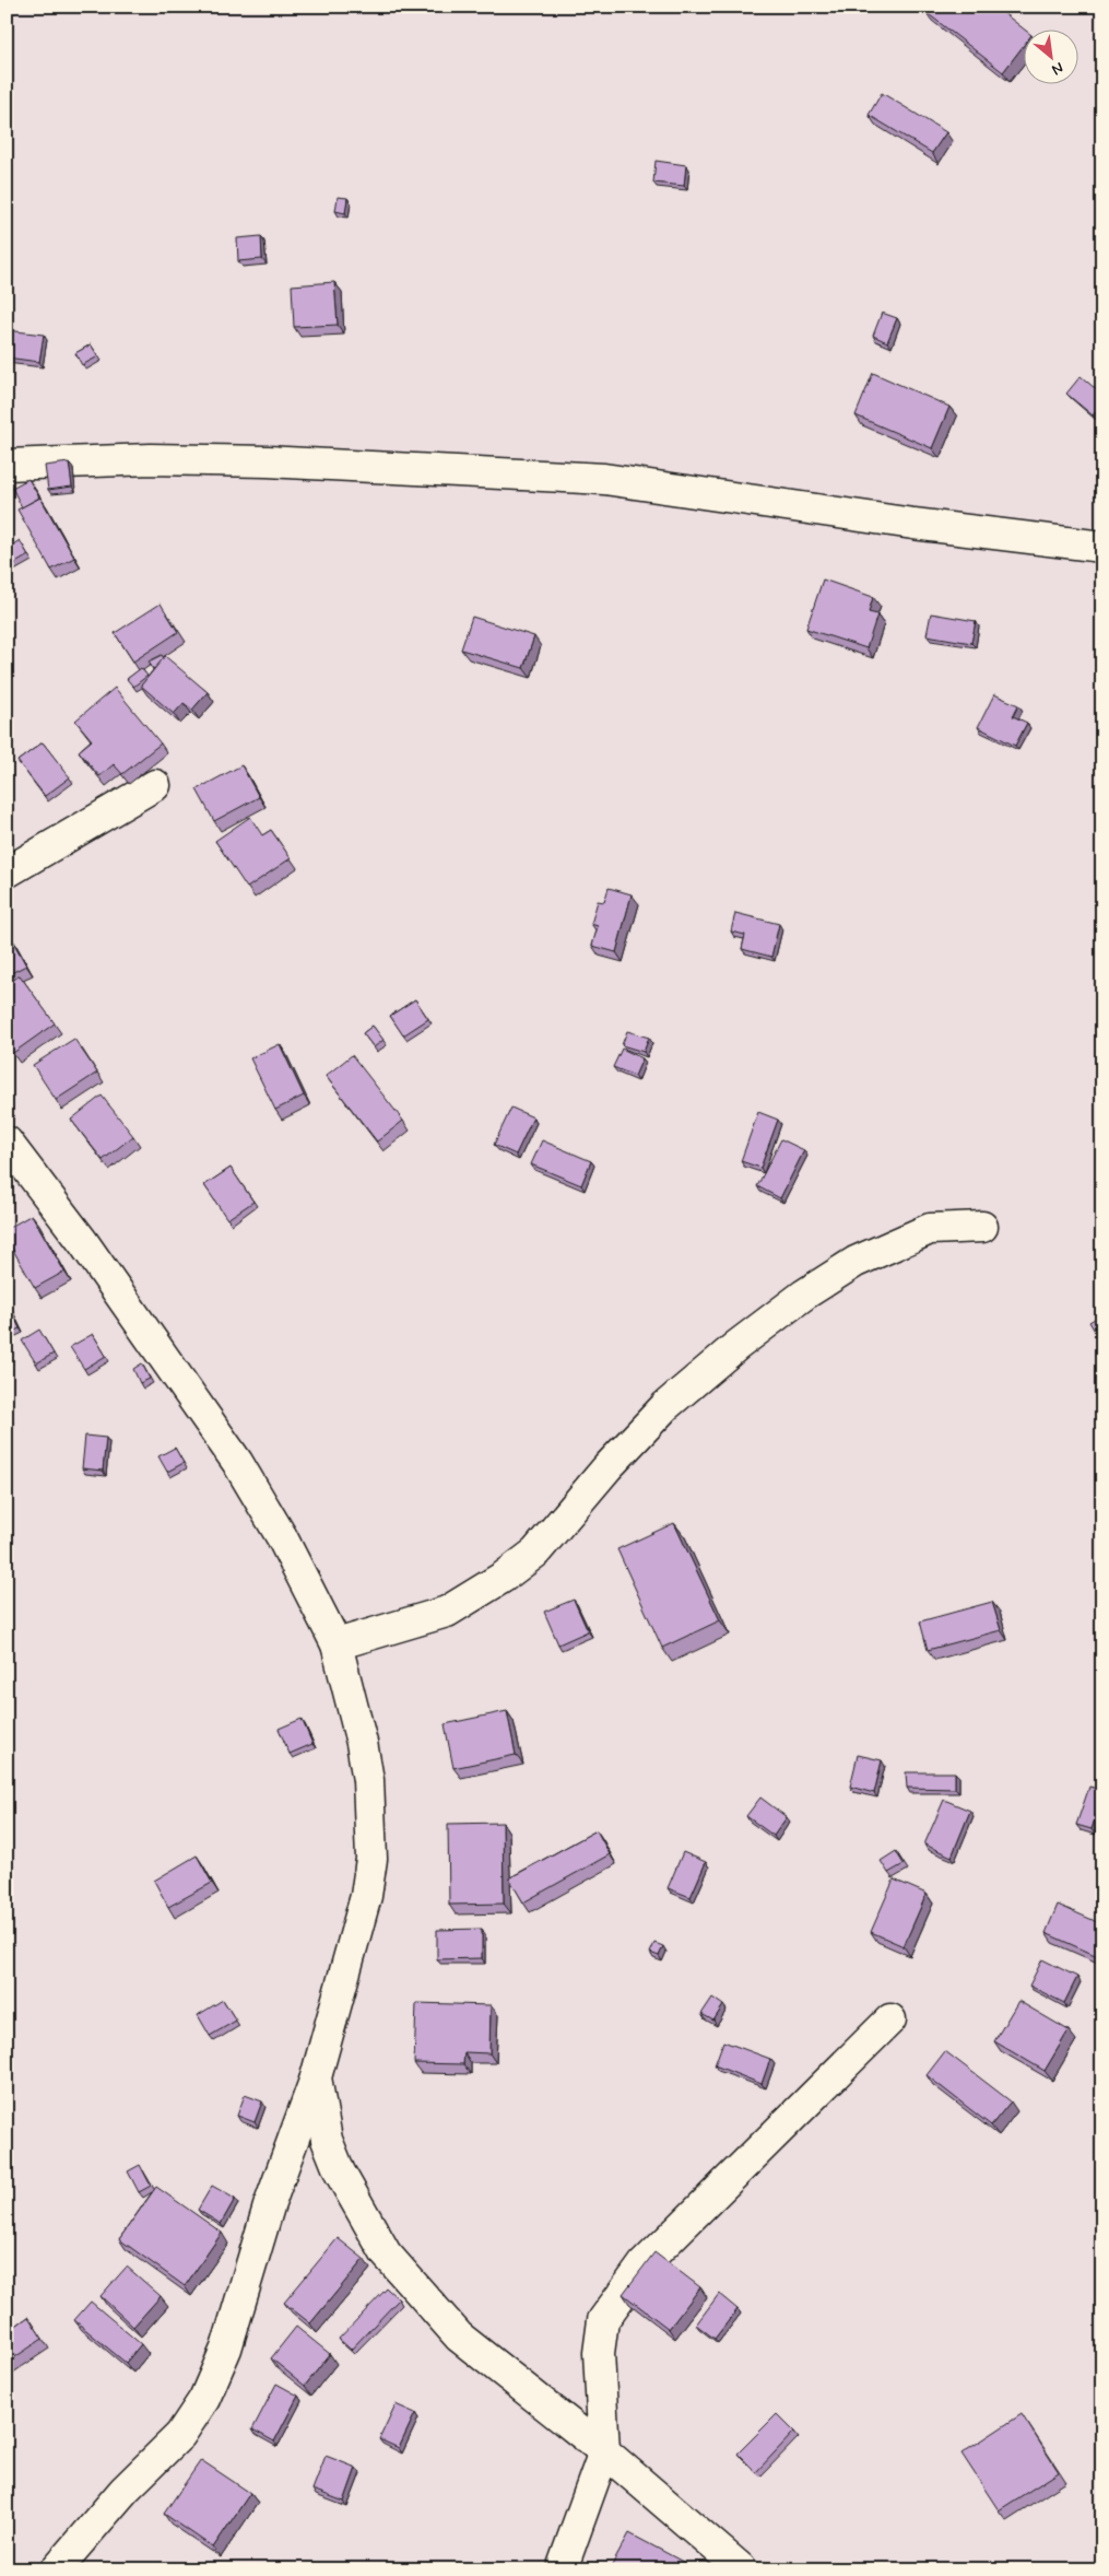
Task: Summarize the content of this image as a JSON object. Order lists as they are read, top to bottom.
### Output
{
  "north": "bottom right"
}
